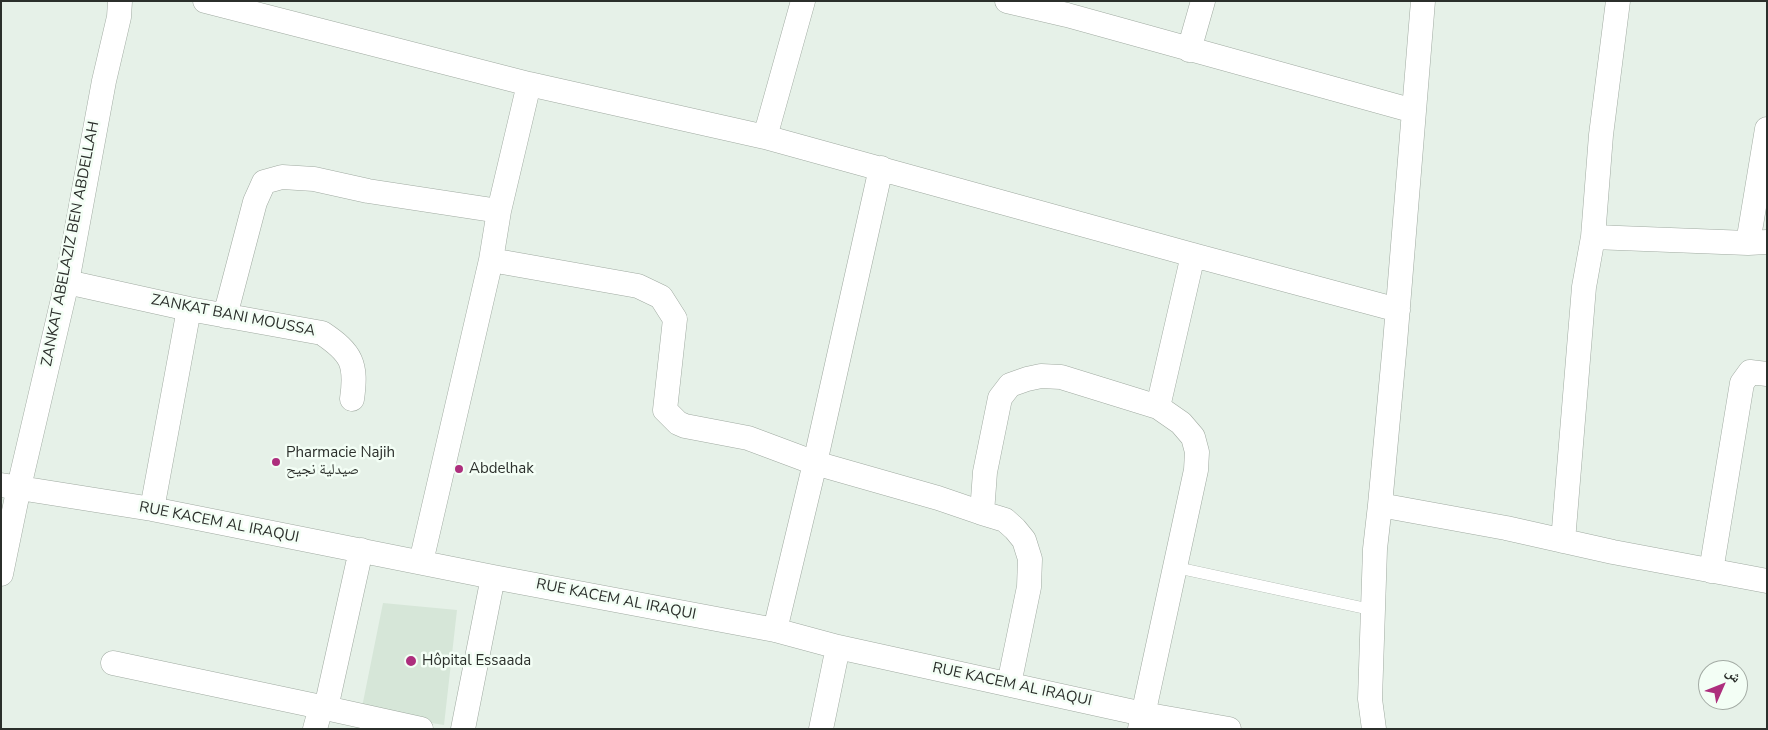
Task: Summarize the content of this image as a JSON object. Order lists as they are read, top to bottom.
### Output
{
  "streets": {
    "street": ["ZANKAT ABELAZIZ BEN ABDELLAH", "ZANKAT BANI MOUSSA", "RUE KACEM AL IRAQUI"]
  },
  "crossings": [
    ["ZANKAT ABELAZIZ BEN ABDELLAH", "ZANKAT BANI MOUSSA"],
    ["ZANKAT ABELAZIZ BEN ABDELLAH", "RUE KACEM AL IRAQUI"]
  ],
  "places": ["Pharmacie Najih صيدلية نجيح", "Abdelhak", "Hôpital Essaada"],
  "north": "top right"
}
